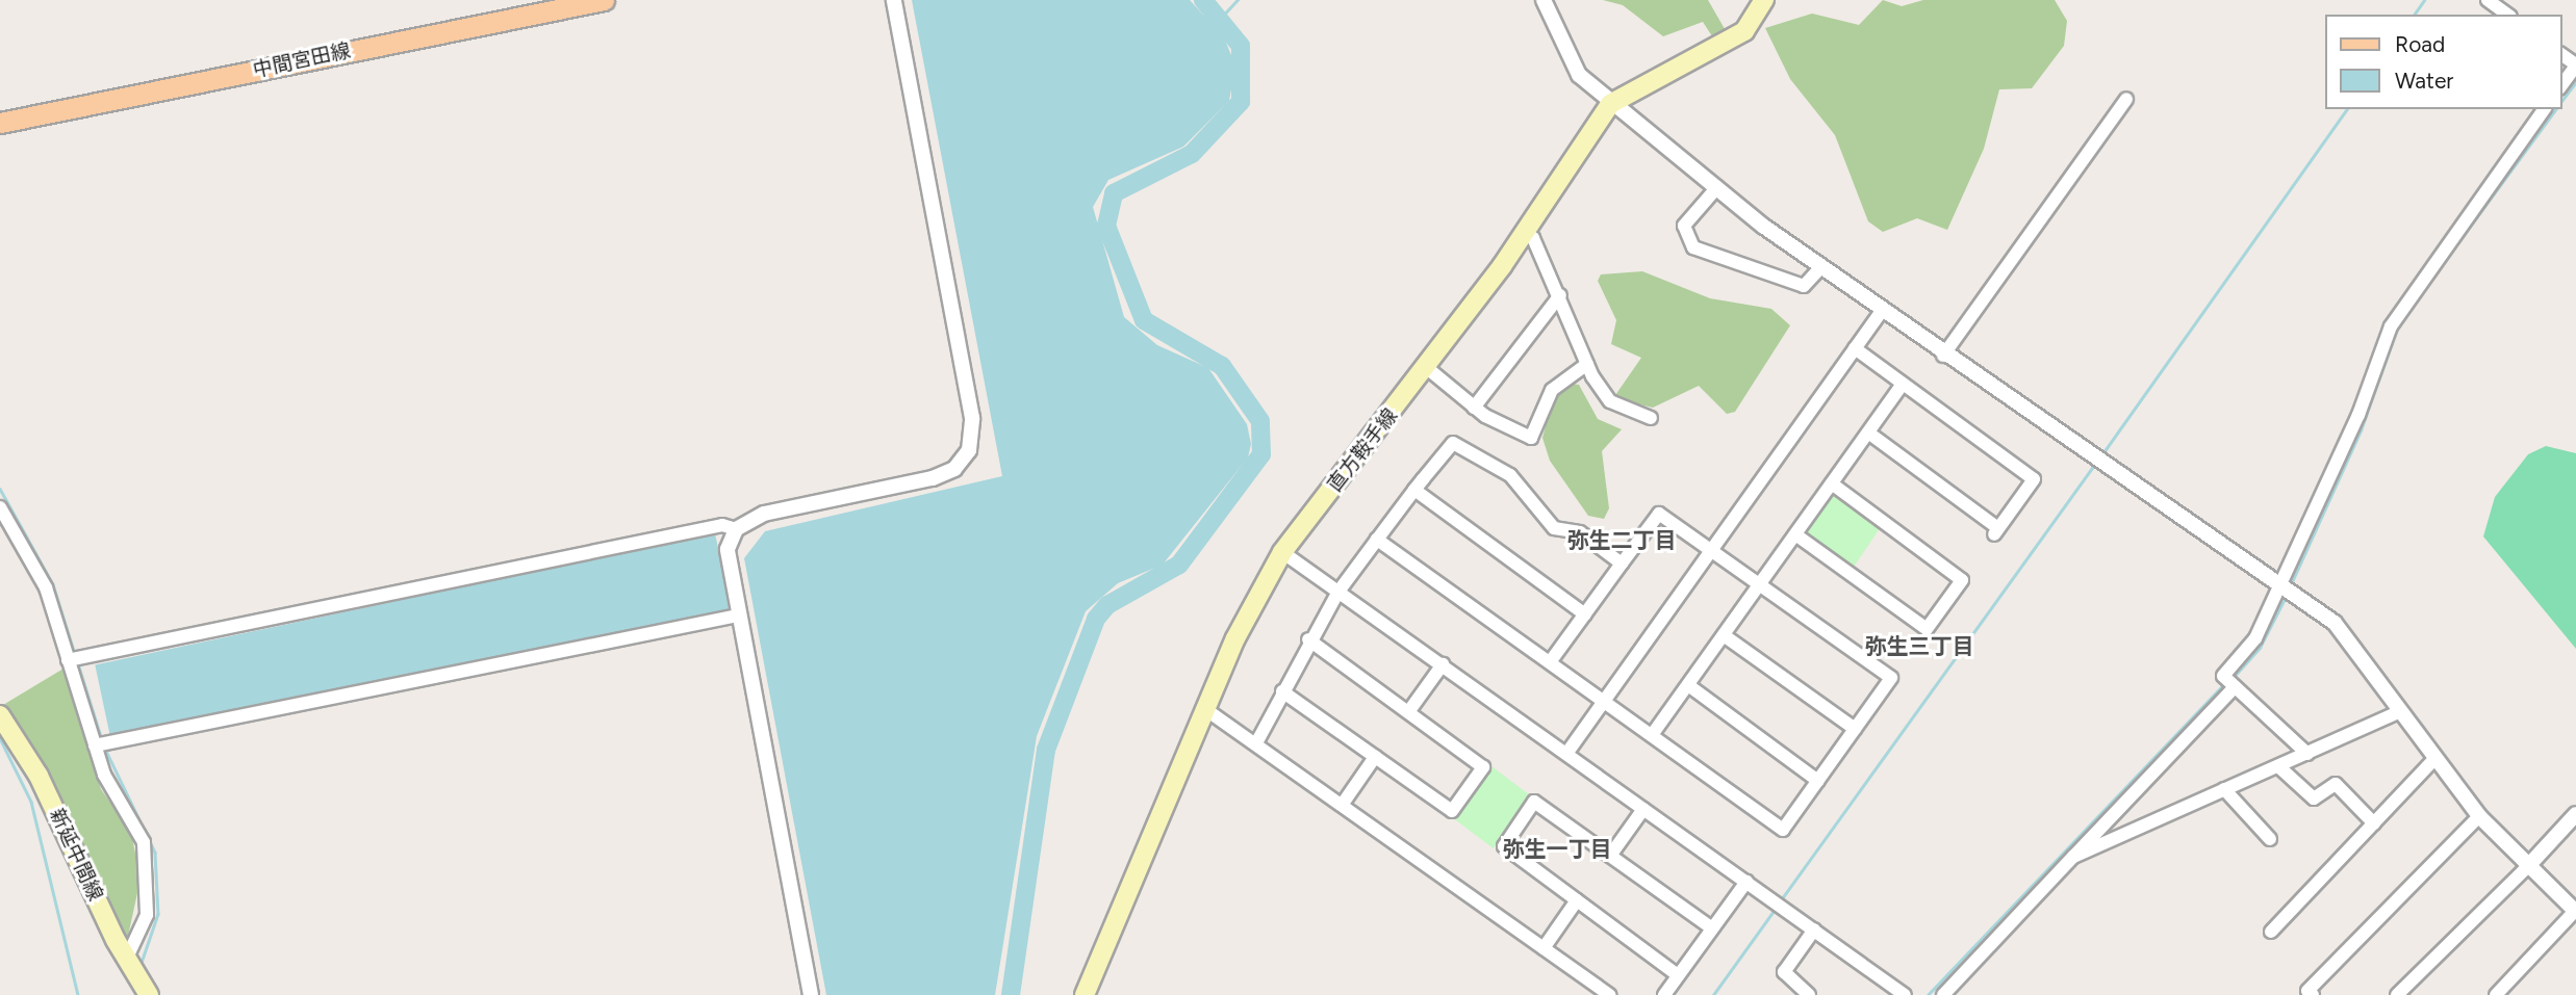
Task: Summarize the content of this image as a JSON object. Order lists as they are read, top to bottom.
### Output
{
  "streets": {
    "main road": ["中間宮田線", "直方鞍手線", "新延中間線"]
  },
  "districts": ["弥生二丁目", "弥生三丁目", "弥生一丁目"],
  "legend": ["Road", "Water"]
}
